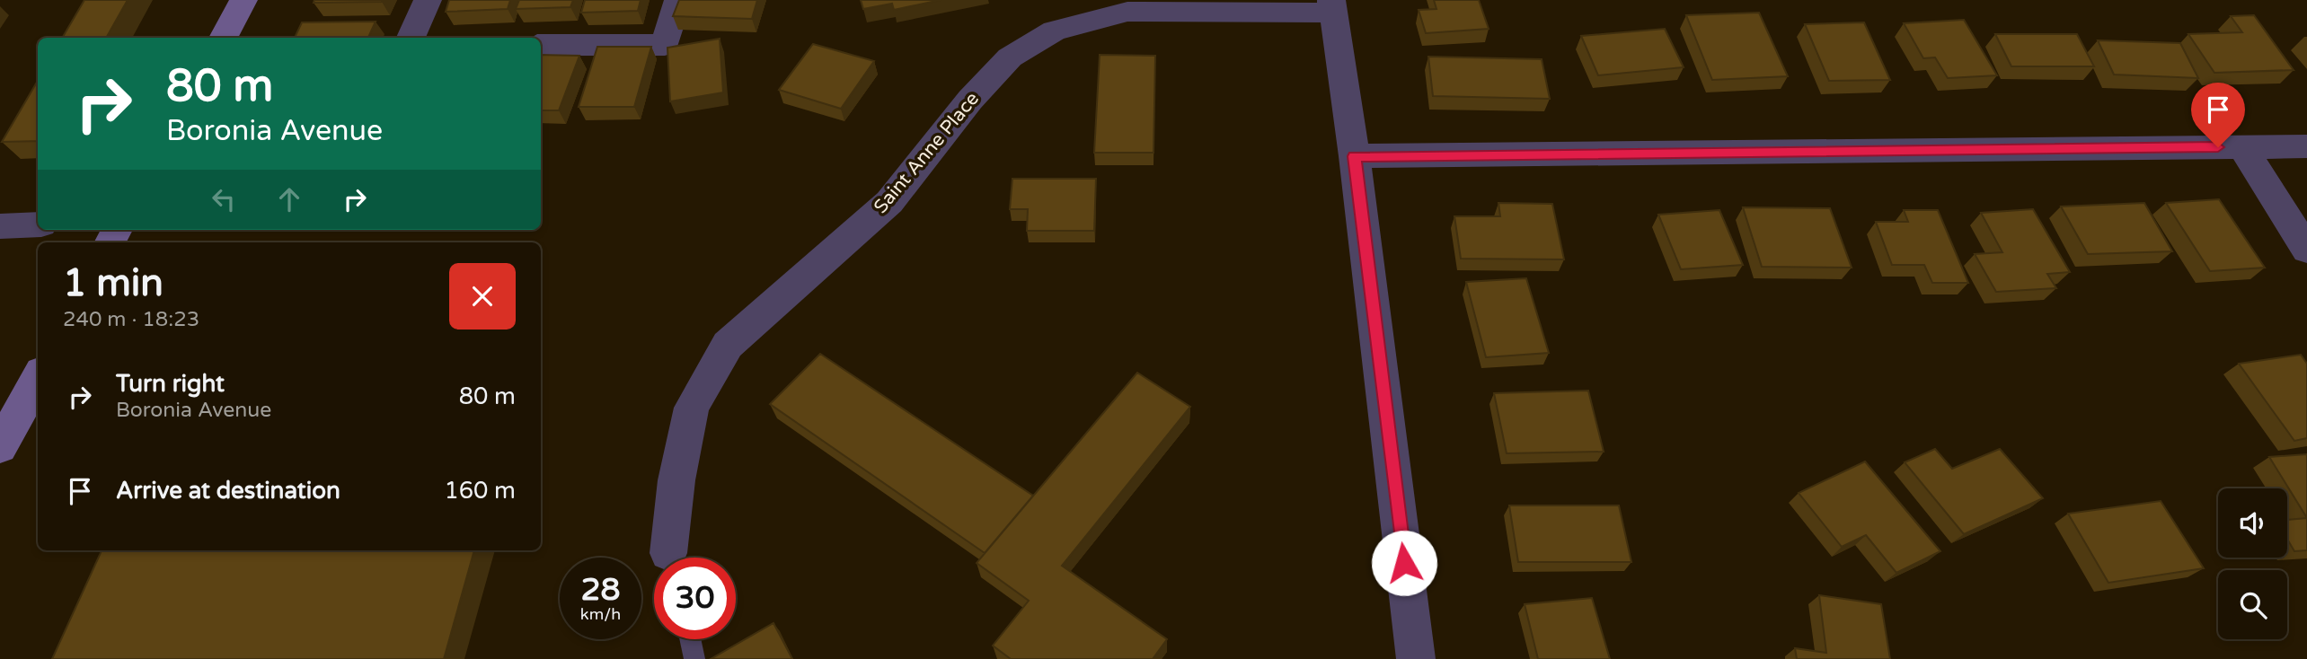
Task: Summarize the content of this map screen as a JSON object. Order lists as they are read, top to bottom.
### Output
{
  "streets": {
    "street": ["Saint Anne Place"]
  },
  "page": {
    "turn": ["80 m", "Boronia Avenue"],
    "heading": ["1 min", "240 m · 18:23"],
    "list": [
      {
        "name": "Turn right",
        "note": "Boronia Avenue",
        "value": "80 m"
      },
      {
        "name": "Arrive at destination",
        "value": "160 m"
      }
    ],
    "speed": "28 km/h",
    "limit": "30"
  }
}
